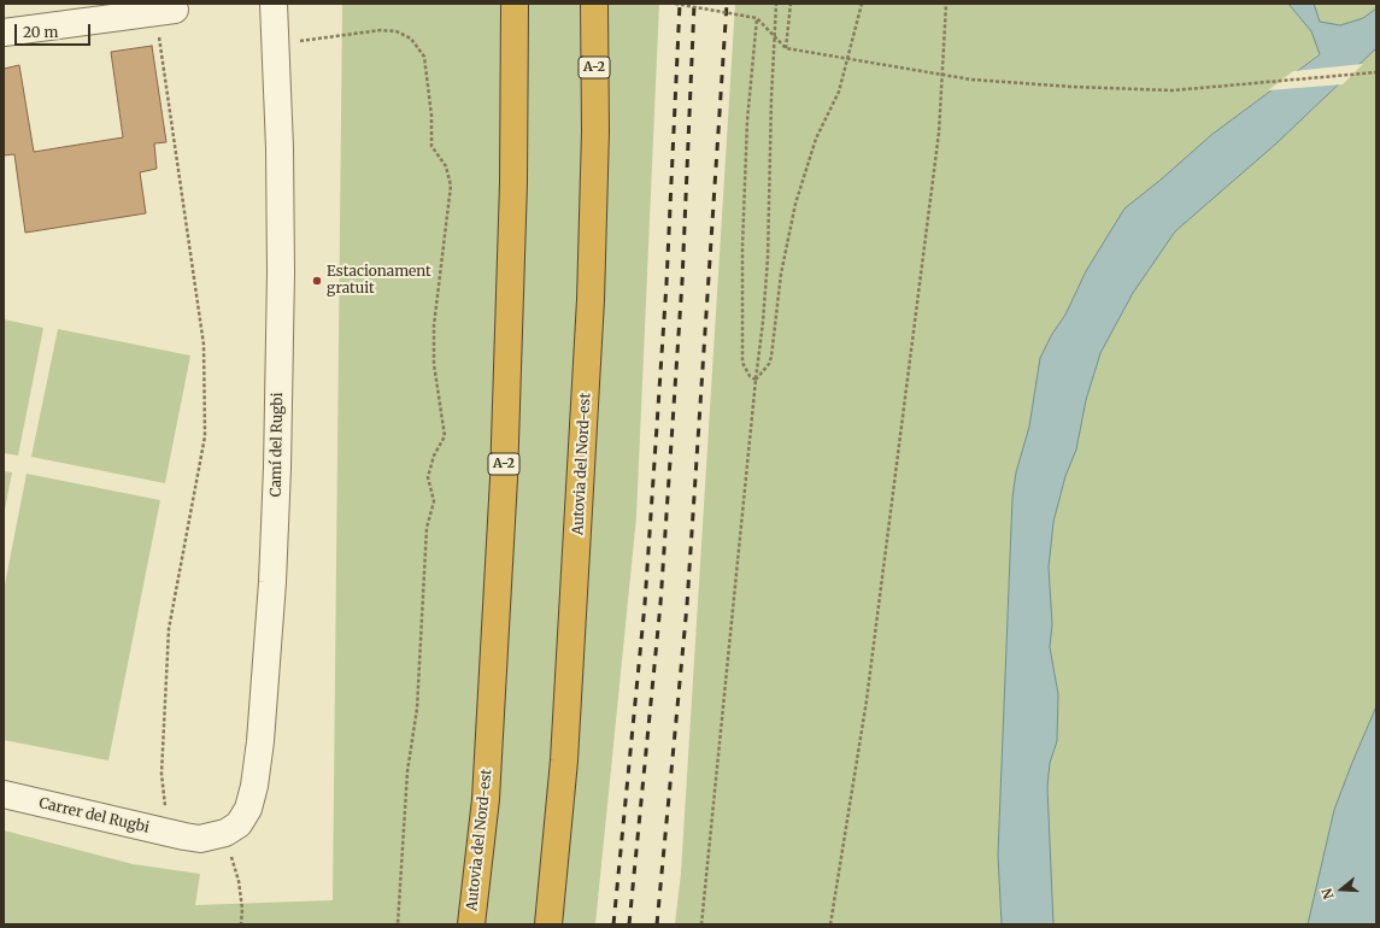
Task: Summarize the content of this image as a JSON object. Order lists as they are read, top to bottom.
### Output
{
  "streets": {
    "highway": ["A-2", "Autovia del Nord-est"],
    "street": ["Camí del Rugbi", "Carrer del Rugbi"]
  },
  "crossings": [
    ["Camí del Rugbi", "Carrer del Rugbi"]
  ],
  "places": ["Estacionament gratuit"],
  "scale_bar": "20 m",
  "north": "left"
}
